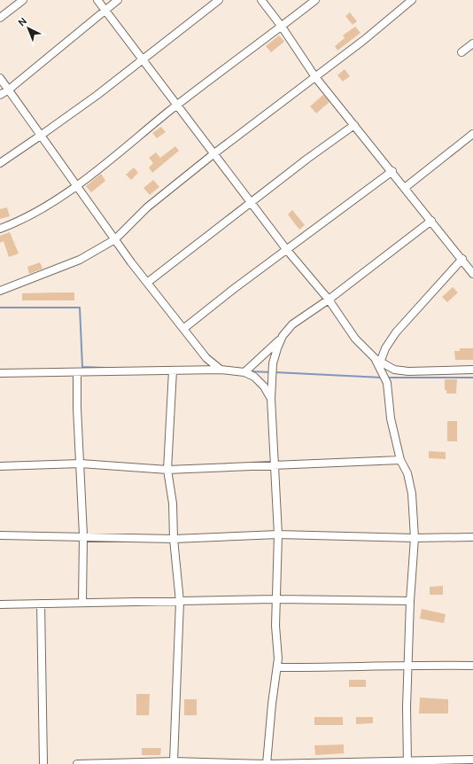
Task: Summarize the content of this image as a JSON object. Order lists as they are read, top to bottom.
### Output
{
  "north": "top left"
}
